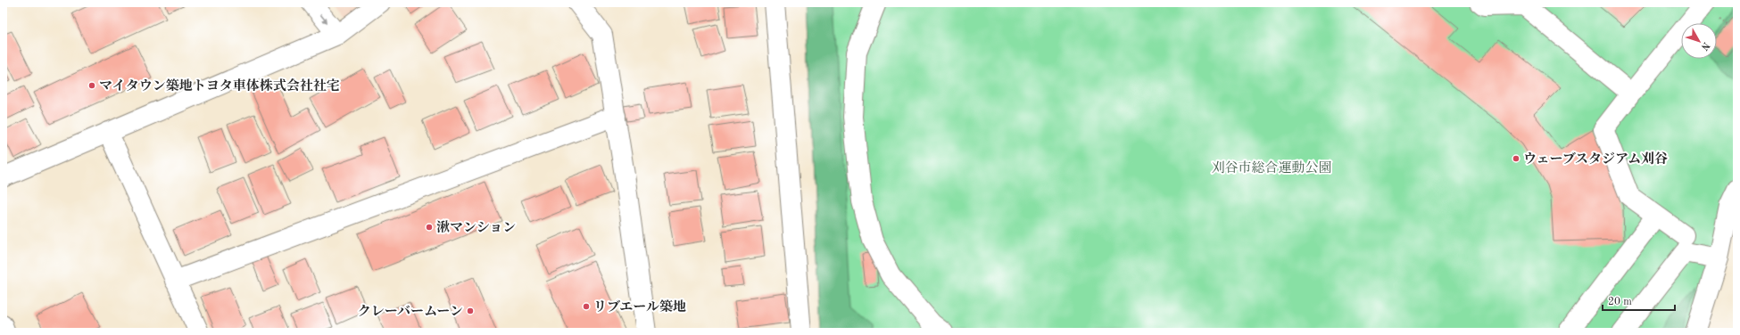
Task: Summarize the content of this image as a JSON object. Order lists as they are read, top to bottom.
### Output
{
  "parks": ["刈谷市総合運動公園"],
  "places": [
    "マイタウン築地トヨタ車体株式会社社宅",
    "ウェーブスタジアム刈谷",
    "湫マンション",
    "リブエール築地",
    "クレーバームーン"
  ],
  "scale_bar": "20 m",
  "north": "bottom right"
}
